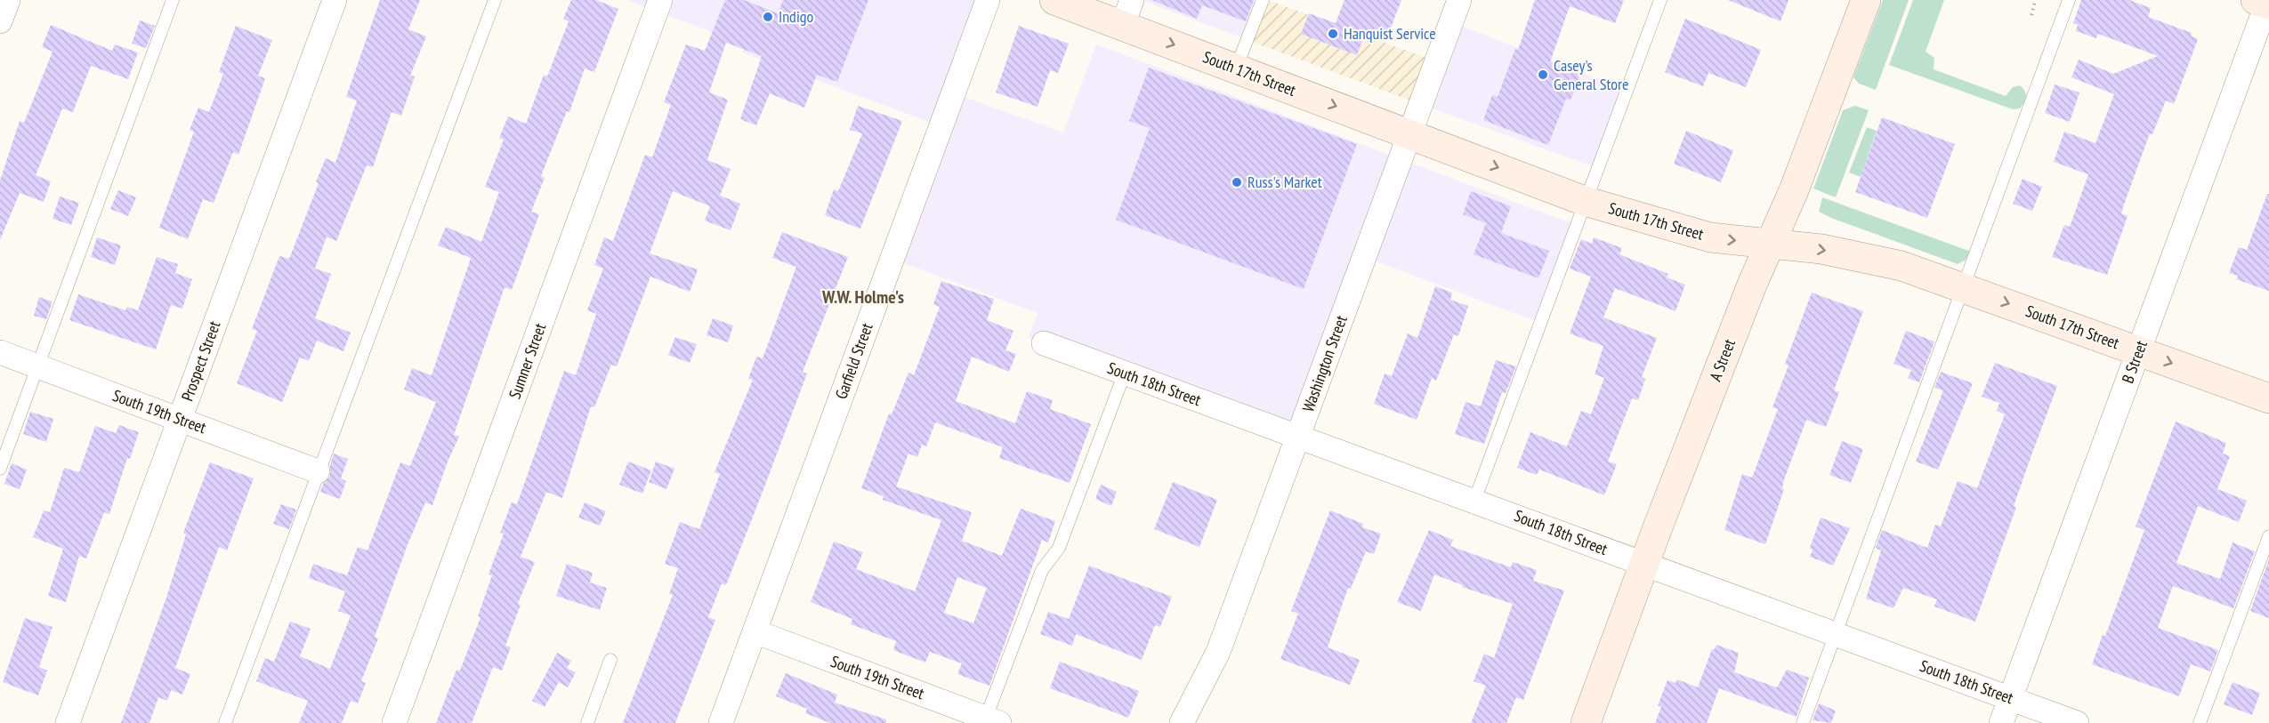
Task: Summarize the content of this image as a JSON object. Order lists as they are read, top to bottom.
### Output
{
  "streets": {
    "main road": ["South 17th Street", "A Street"],
    "street": [
      "Prospect Street",
      "Sumner Street",
      "Garfield Street",
      "B Street",
      "Washington Street",
      "South 18th Street",
      "South 19th Street"
    ]
  },
  "crossings": [
    ["South 17th Street", "A Street"],
    ["South 17th Street", "B Street"],
    ["South 17th Street", "Washington Street"],
    ["A Street", "South 18th Street"],
    ["Prospect Street", "South 19th Street"],
    ["Garfield Street", "South 19th Street"],
    ["B Street", "South 18th Street"],
    ["Washington Street", "South 18th Street"]
  ],
  "one_way": ["South 17th Street"],
  "districts": ["W.W. Holme's"],
  "places": [
    "Indigo",
    "Hanquist Service",
    "Casey's General Store",
    "Russ's Market"
  ]
}
